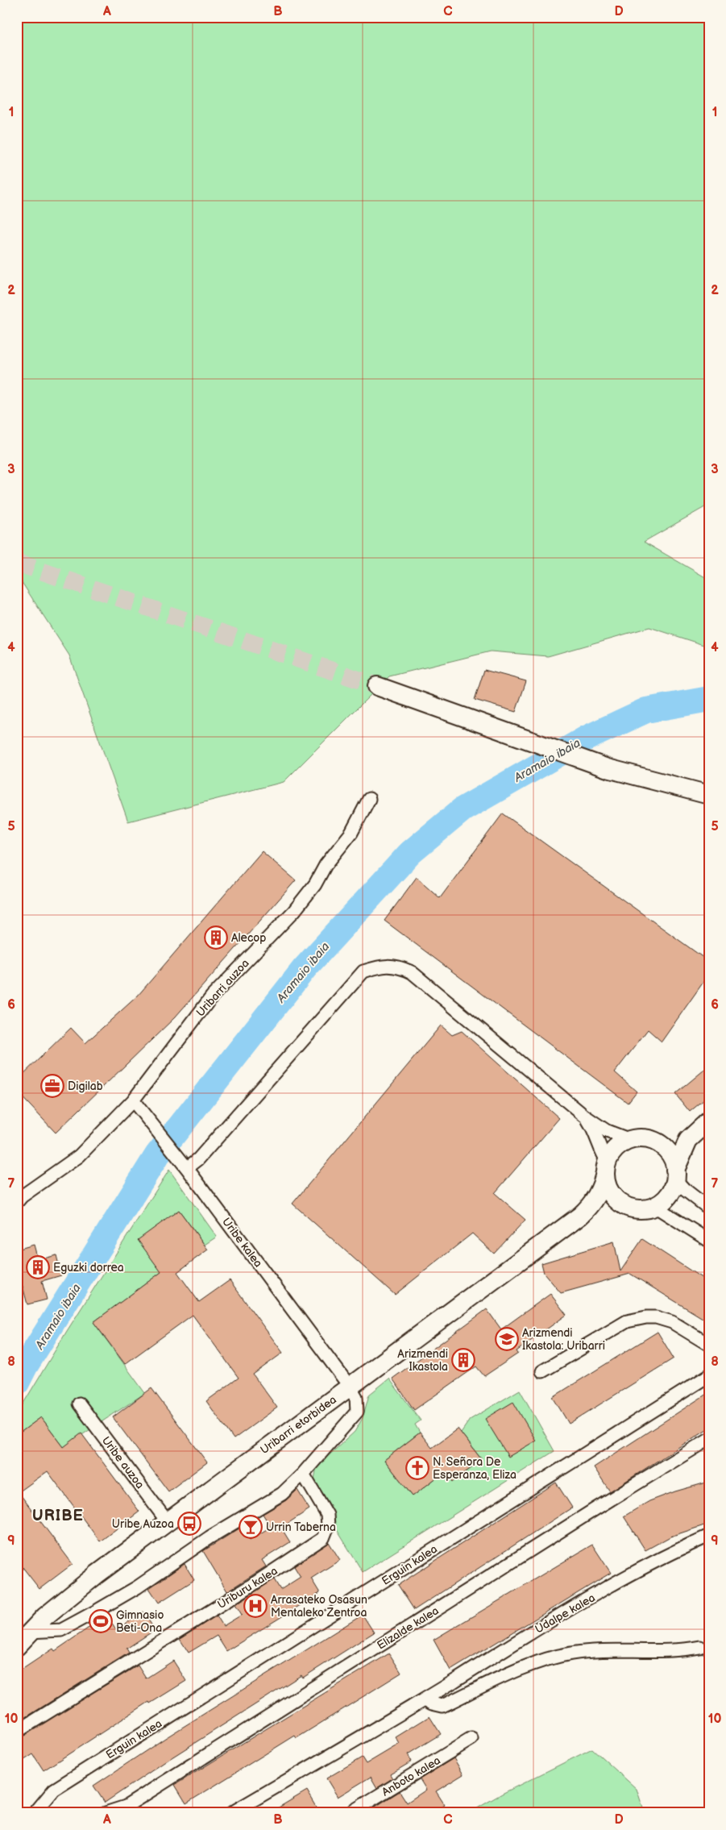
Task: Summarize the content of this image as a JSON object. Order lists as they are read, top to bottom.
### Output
{
  "streets": {
    "street": [
      "Uribarri auzoa",
      "Uribe kalea",
      "Uribarri etorbidea",
      "Uribe auzoa",
      "Erguin kalea",
      "Uriburu kalea",
      "Udalpe kalea",
      "Elizalde kalea",
      "Anboto kalea"
    ]
  },
  "crossings": [
    ["Uribarri auzoa", "Uribe kalea"],
    ["Uribe kalea", "Uribarri etorbidea"],
    ["Uribarri etorbidea", "Uribe auzoa"]
  ],
  "districts": ["URIBE"],
  "water": ["Aramaio ibaia"],
  "places": {
    "building": ["Alecop", "Eguzki dorrea", "Arizmendi Ikastola"],
    "office": ["Digilab"],
    "school or university": ["Arizmendi Ikastola: Uribarri"],
    "church": ["N. Señora De Esperanza, Eliza"],
    "bus stop": ["Uribe Auzoa"],
    "bar": ["Urrin Taberna"],
    "hospital": ["Arrasateko Osasun Mentaleko Zentroa"],
    "sports": ["Gimnasio Beti-Ona"]
  },
  "grid": {
    "columns": [
      "A",
      "B",
      "C",
      "D"
    ],
    "rows": [
      "1",
      "2",
      "3",
      "4",
      "5",
      "6",
      "7",
      "8",
      "9",
      "10"
    ]
  }
}
